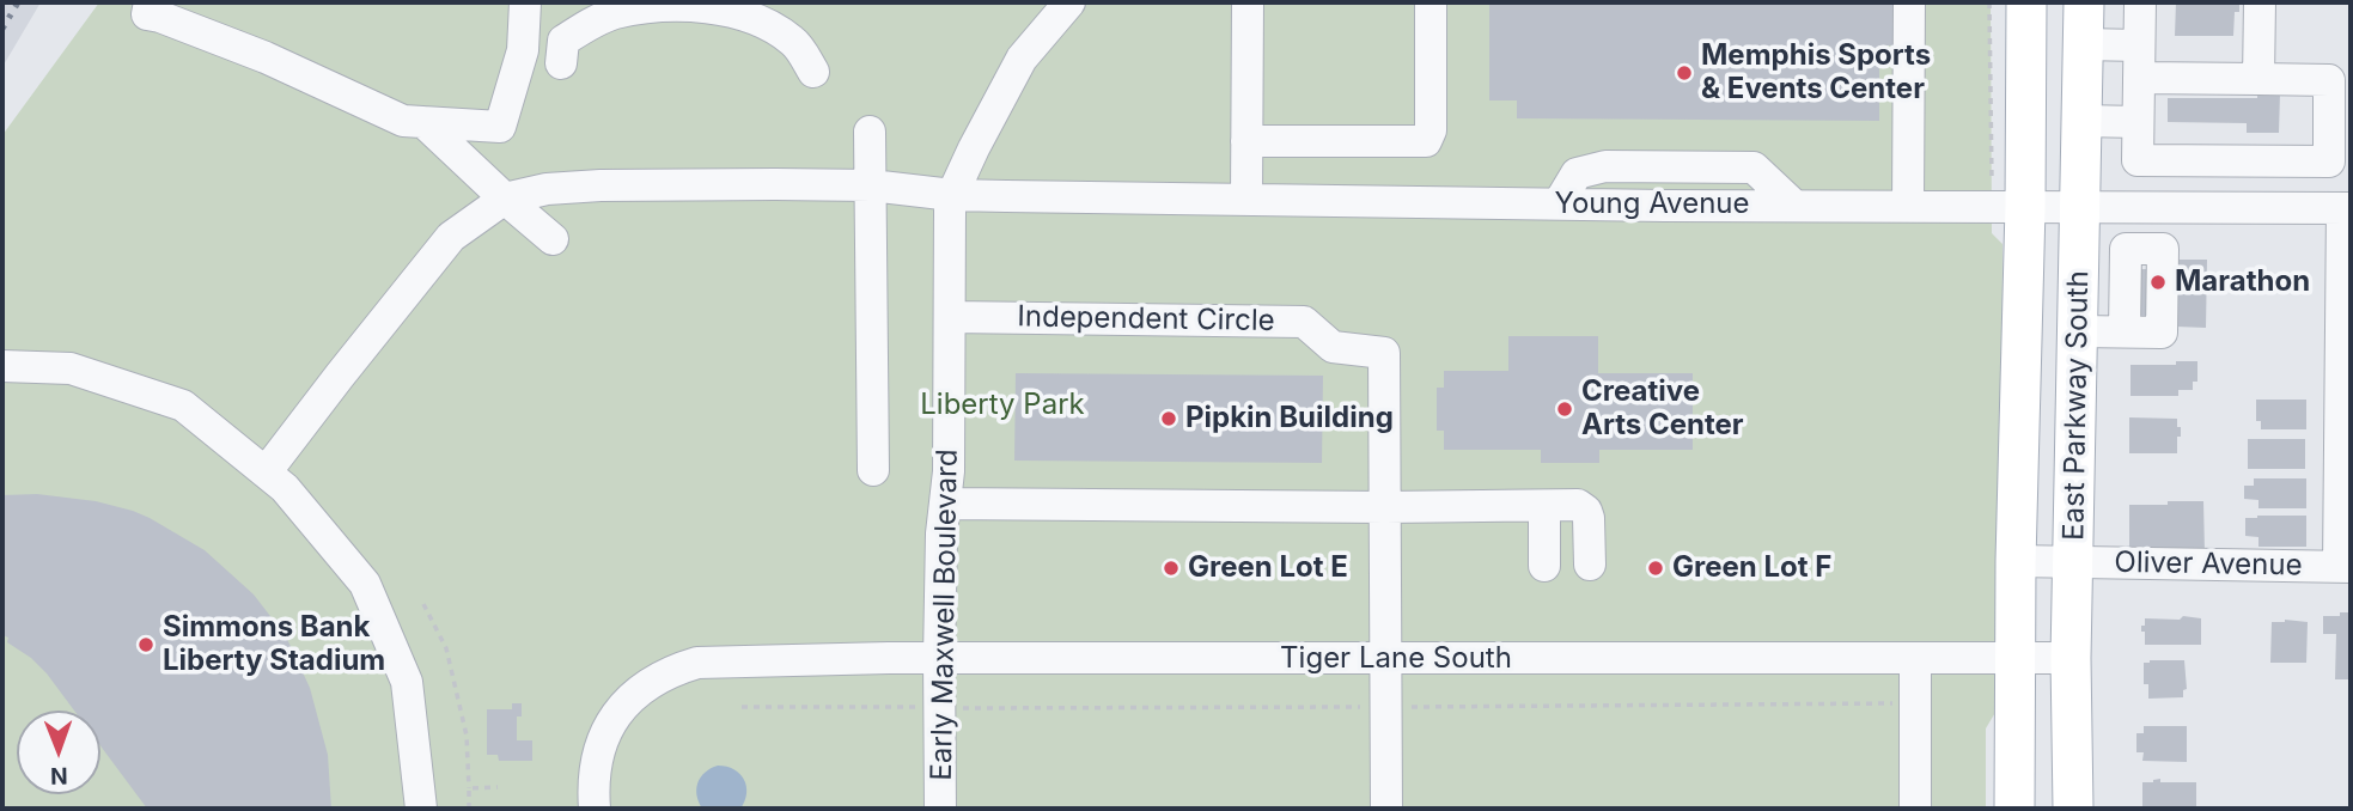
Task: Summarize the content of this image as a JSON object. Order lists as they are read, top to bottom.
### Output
{
  "streets": {
    "main road": ["East Parkway South"],
    "street": [
      "Young Avenue",
      "Independent Circle",
      "Oliver Avenue",
      "Early Maxwell Boulevard",
      "Tiger Lane South"
    ]
  },
  "crossings": [
    ["Young Avenue", "East Parkway South"],
    ["Young Avenue", "Early Maxwell Boulevard"],
    ["Independent Circle", "Early Maxwell Boulevard"],
    ["East Parkway South", "Oliver Avenue"],
    ["East Parkway South", "Tiger Lane South"],
    ["Early Maxwell Boulevard", "Tiger Lane South"]
  ],
  "parks": ["Liberty Park"],
  "places": [
    "Memphis Sports & Events Center",
    "Marathon",
    "Creative Arts Center",
    "Pipkin Building",
    "Green Lot E",
    "Green Lot F",
    "Simmons Bank Liberty Stadium"
  ],
  "north": "bottom"
}
